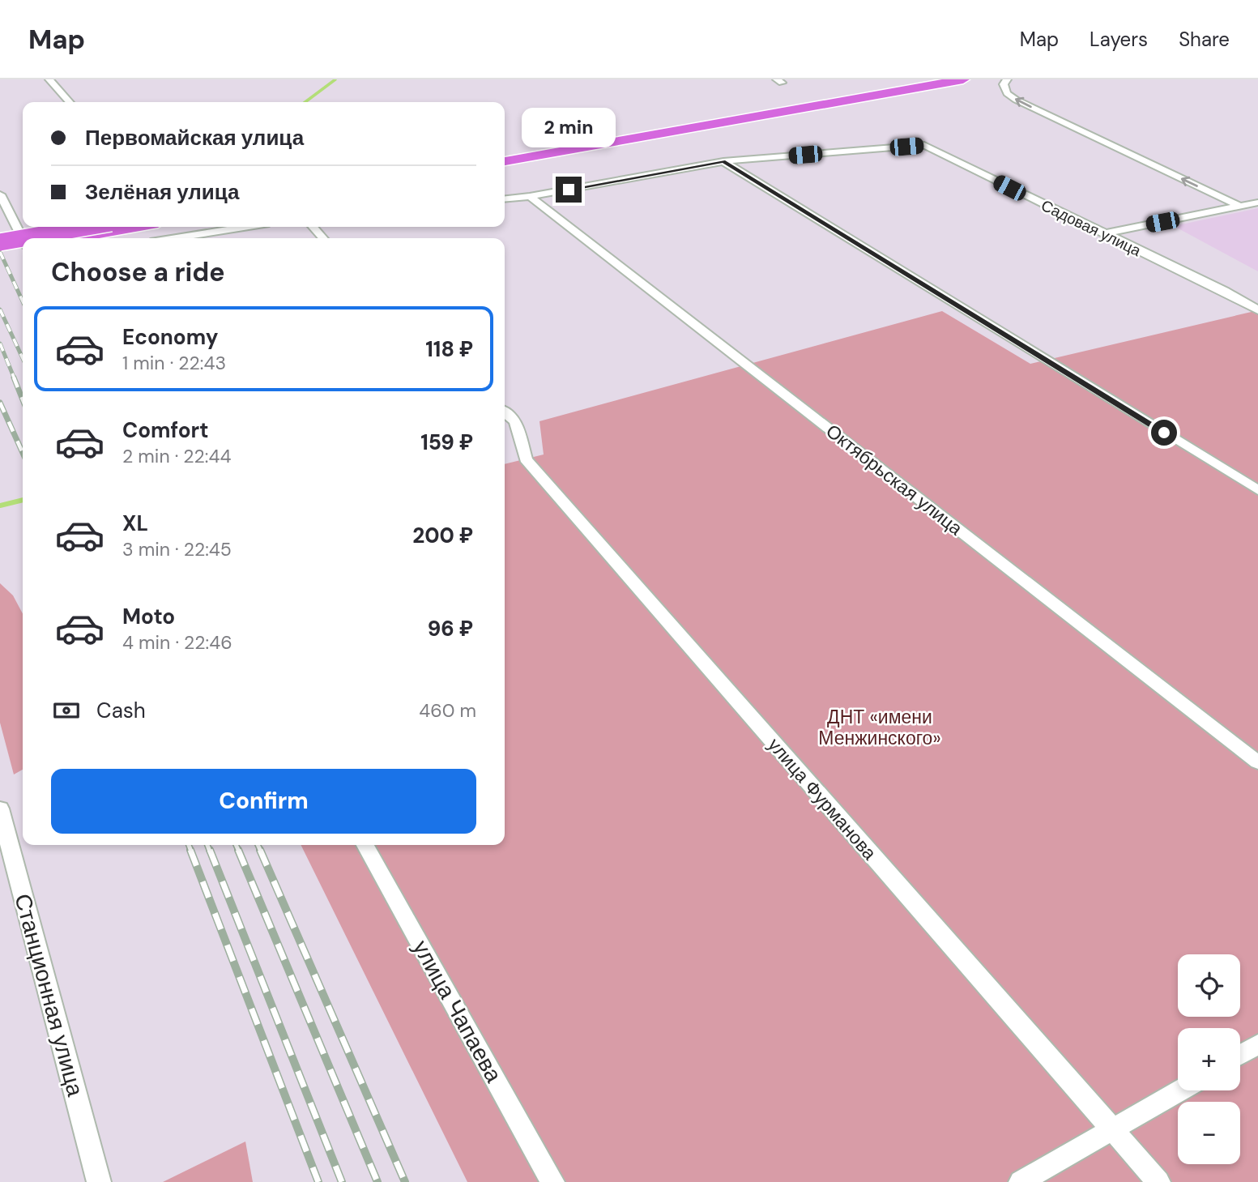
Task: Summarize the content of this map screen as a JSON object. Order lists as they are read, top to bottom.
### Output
{
  "streets": {
    "street": [
      "Садовая улица",
      "Октябрьская улица",
      "улица Фурманова",
      "Станционная улица",
      "улица Чапаева"
    ]
  },
  "parks": ["ДНТ «имени Менжинского»"],
  "page": {
    "header": "Map",
    "nav": ["Map", "Layers", "Share"],
    "banner": ["Первомайская улица", "Зелёная улица"],
    "bubble": "2 min",
    "heading": "Choose a ride",
    "list": [
      {
        "name": "Economy",
        "note": "1 min · 22:43",
        "value": "118 ₽"
      },
      {
        "name": "Comfort",
        "note": "2 min · 22:44",
        "value": "159 ₽"
      },
      {
        "name": "XL",
        "note": "3 min · 22:45",
        "value": "200 ₽"
      },
      {
        "name": "Moto",
        "note": "4 min · 22:46",
        "value": "96 ₽"
      }
    ],
    "pay": ["Cash", "460 m"],
    "buttons": "Confirm",
    "map_buttons": ["+", "−"]
  }
}
